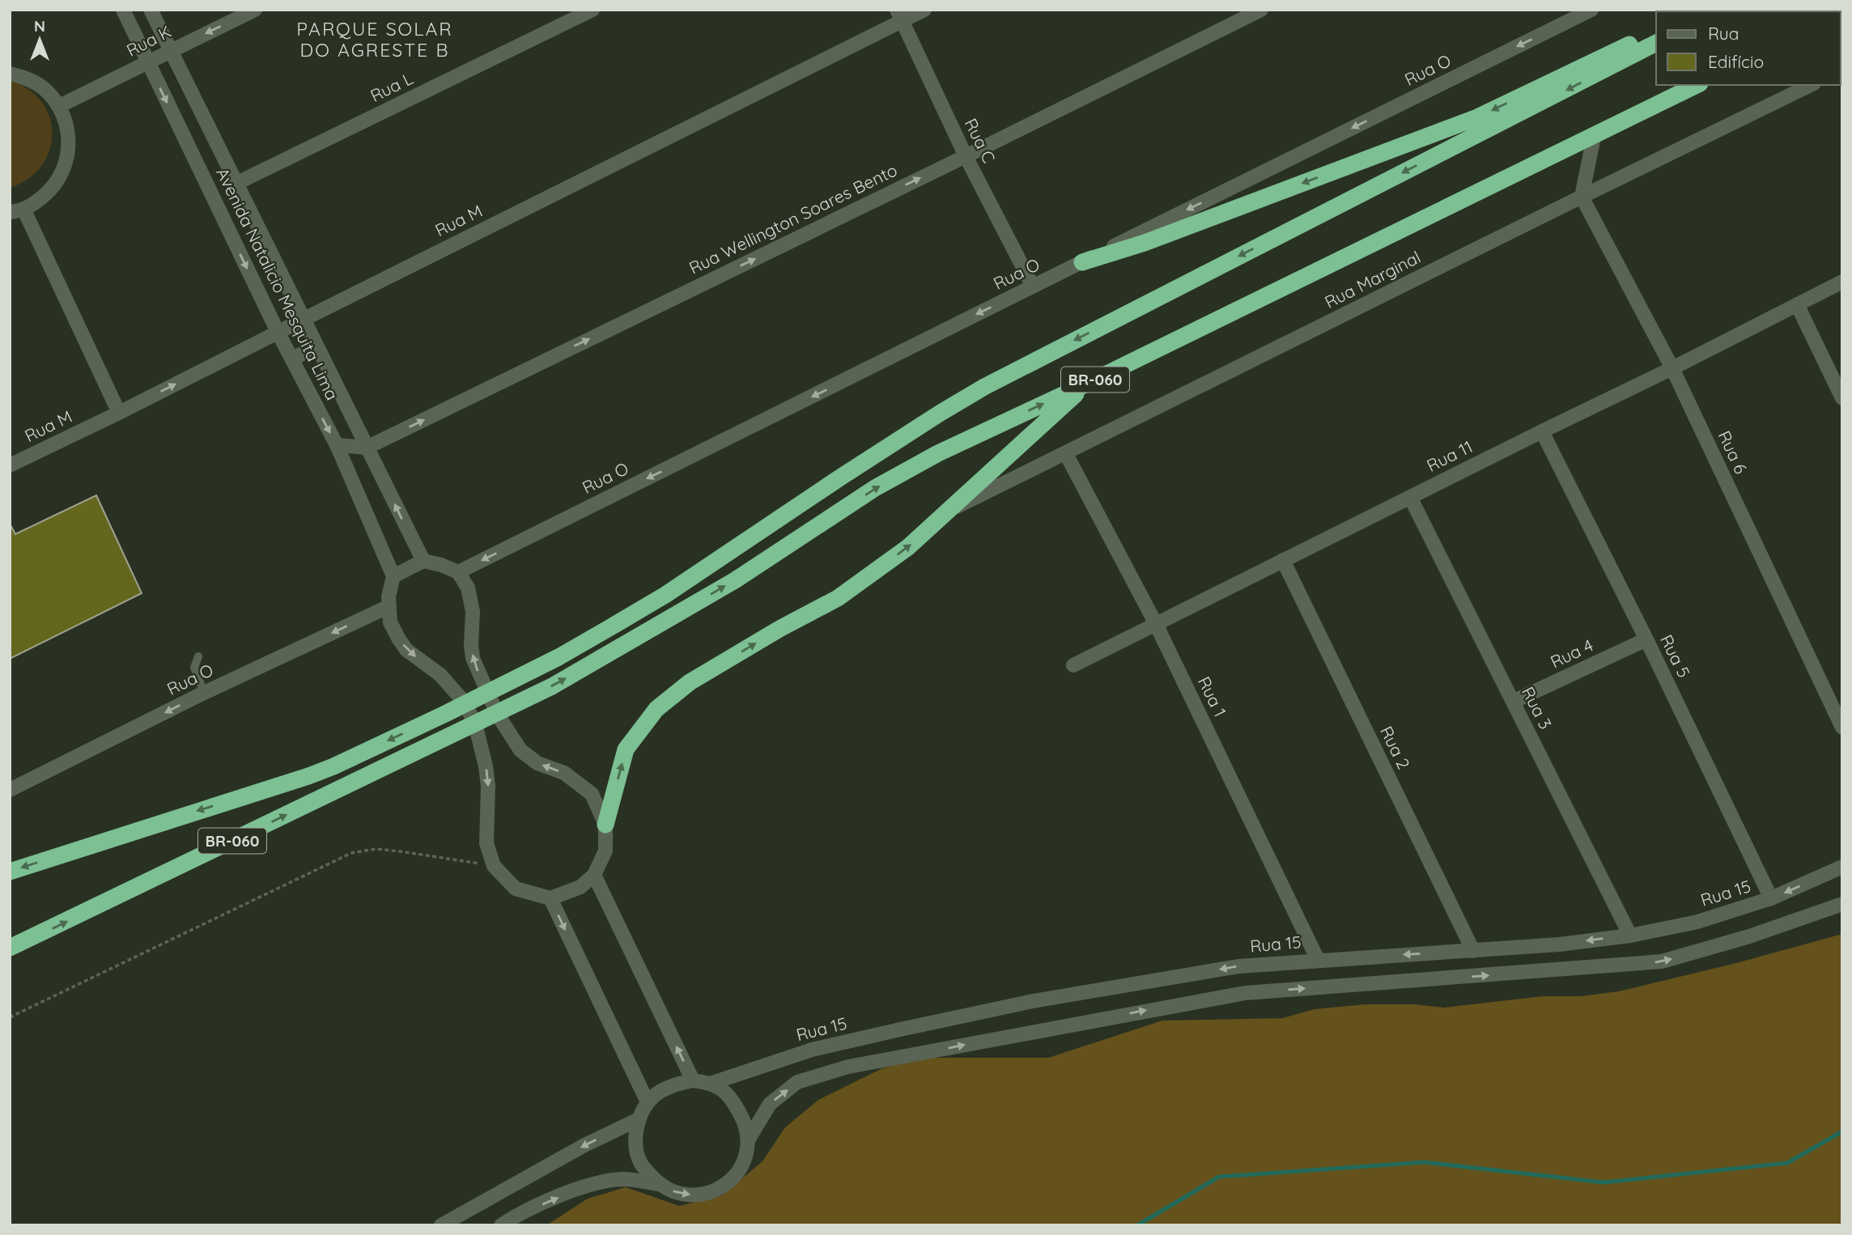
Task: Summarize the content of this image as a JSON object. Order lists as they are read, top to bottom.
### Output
{
  "streets": {
    "highway": ["BR-060"],
    "street": [
      "Rua K",
      "Rua O",
      "Rua L",
      "Rua C",
      "Rua Wellington Soares Bento",
      "Rua M",
      "Rua Marginal",
      "Avenida Natalicio Mesquita Lima",
      "Rua 6",
      "Rua 11",
      "Rua 4",
      "Rua 5",
      "Rua 1",
      "Rua 3",
      "Rua 2",
      "Rua 15"
    ]
  },
  "crossings": [
    ["Rua K", "Avenida Natalicio Mesquita Lima"],
    ["Rua O", "Rua C"],
    ["Rua L", "Avenida Natalicio Mesquita Lima"],
    ["Rua C", "Rua Wellington Soares Bento"],
    ["Rua C", "Rua M"],
    ["Rua Wellington Soares Bento", "Avenida Natalicio Mesquita Lima"],
    ["Rua M", "Avenida Natalicio Mesquita Lima"],
    ["Rua Marginal", "Rua 6"],
    ["Rua Marginal", "Rua 1"],
    ["Rua 6", "Rua 11"],
    ["Rua 11", "Rua 5"],
    ["Rua 11", "Rua 1"],
    ["Rua 11", "Rua 3"],
    ["Rua 11", "Rua 2"],
    ["Rua 4", "Rua 5"],
    ["Rua 4", "Rua 3"],
    ["Rua 5", "Rua 15"],
    ["Rua 1", "Rua 15"],
    ["Rua 3", "Rua 15"],
    ["Rua 2", "Rua 15"]
  ],
  "one_way": ["Rua K", "Rua O", "Rua Wellington Soares Bento"],
  "districts": ["PARQUE SOLAR DO AGRESTE B"],
  "legend": ["Rua", "Edifício"],
  "north": "top"
}
